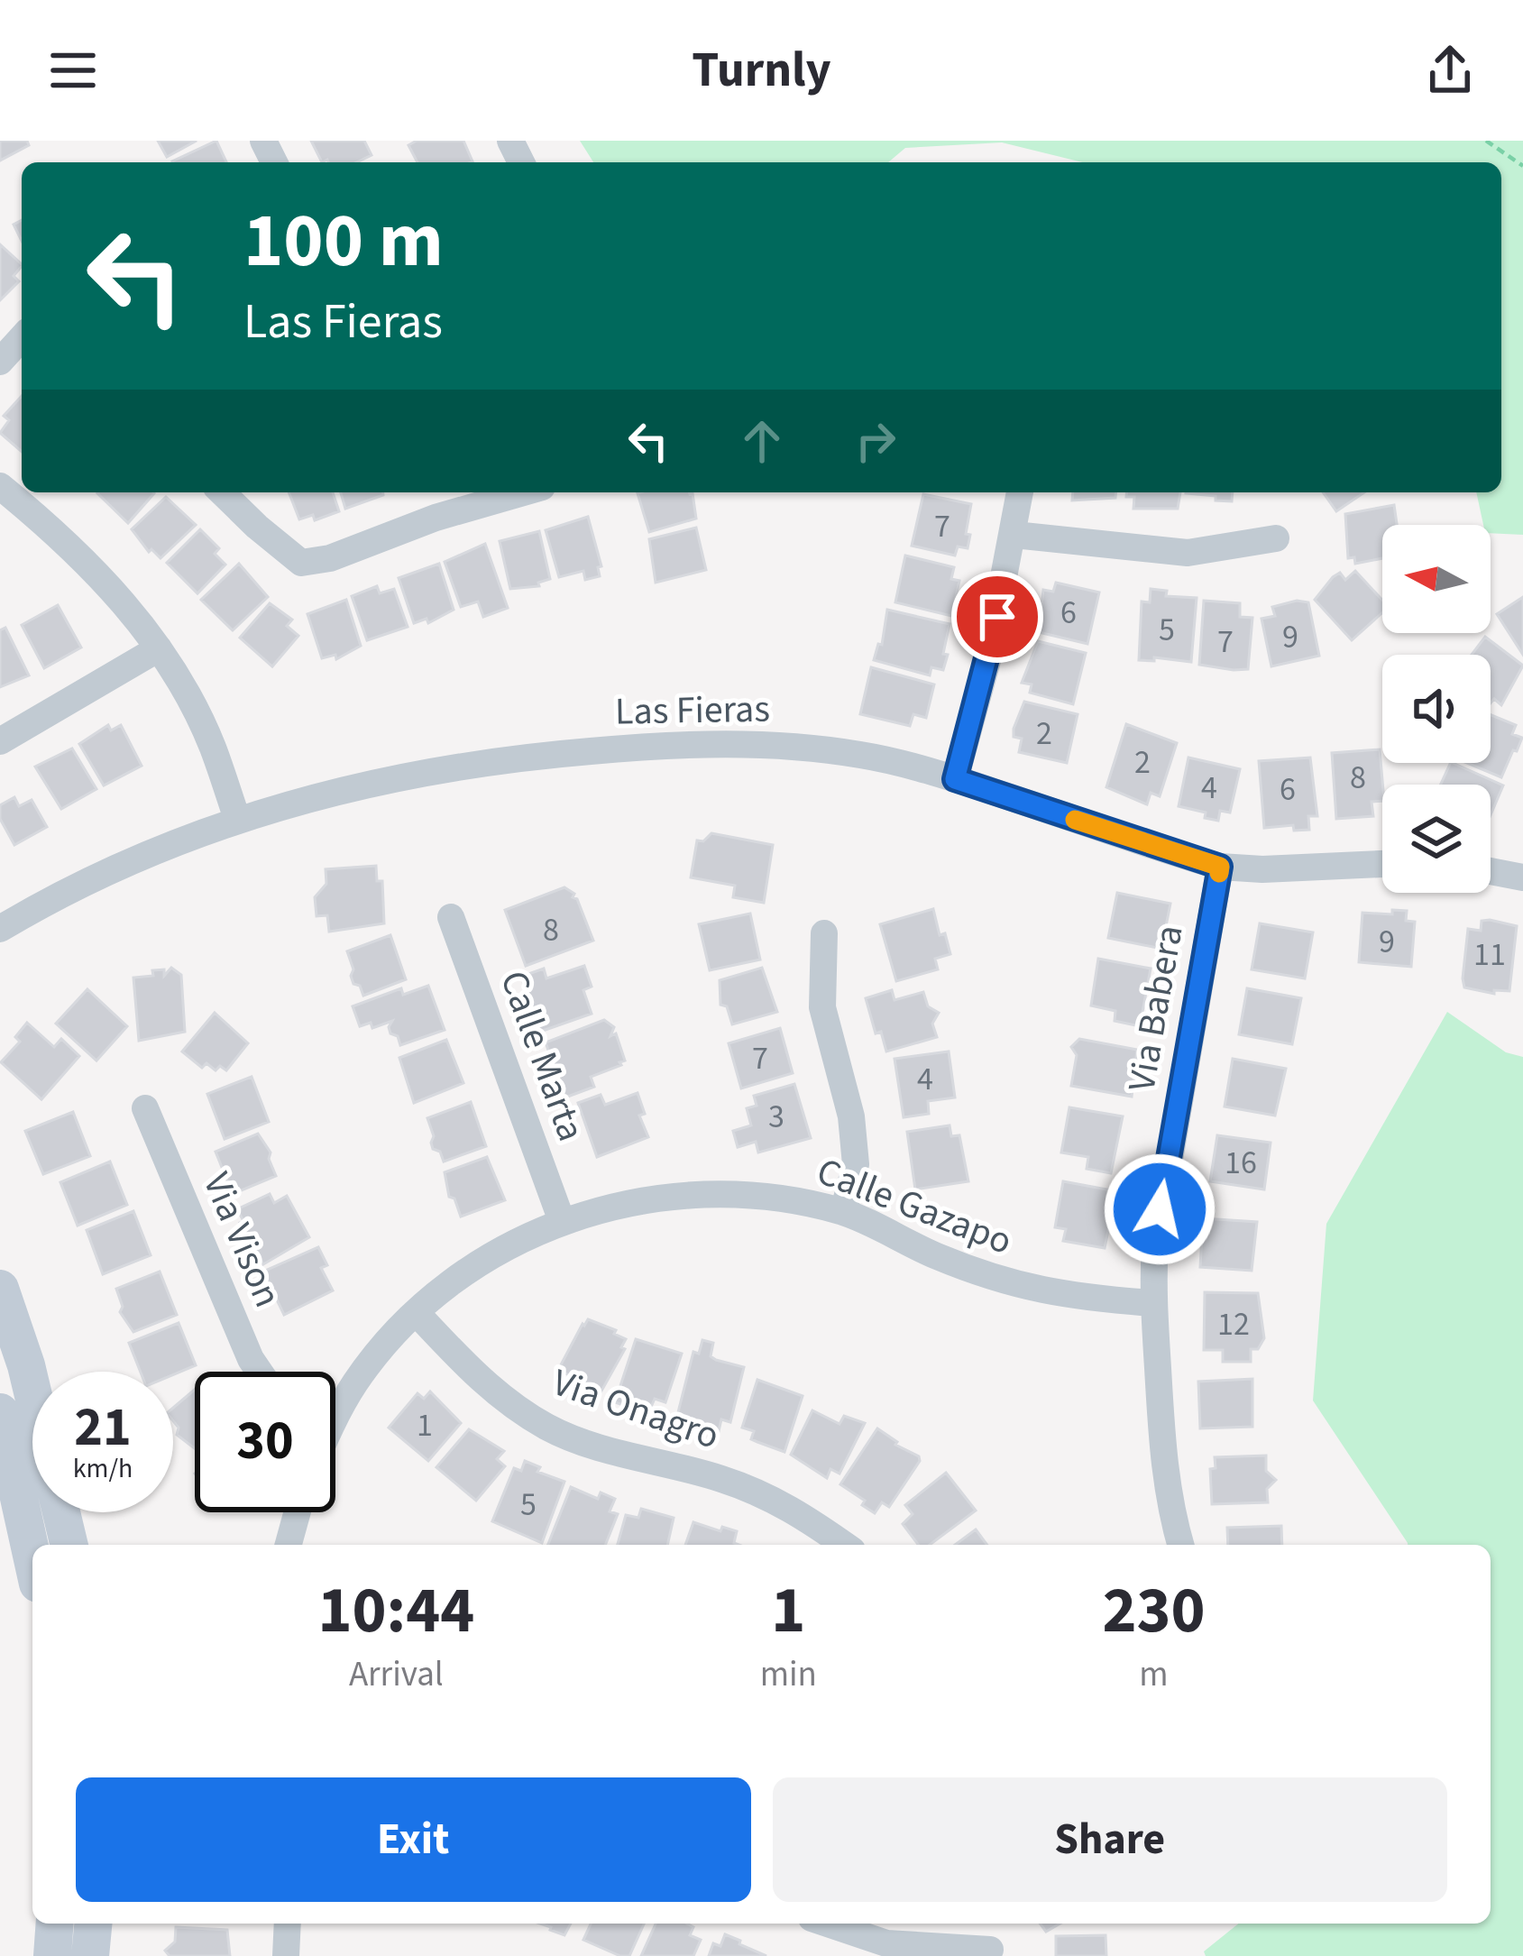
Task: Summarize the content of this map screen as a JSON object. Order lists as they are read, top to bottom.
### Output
{
  "streets": {
    "street": [
      "Las Fieras",
      "Via Babera",
      "Calle Marta",
      "Calle Gazapo",
      "Via Vison",
      "Via Onagro"
    ]
  },
  "crossings": [
    ["Las Fieras", "Via Babera"],
    ["Via Babera", "Calle Gazapo"],
    ["Calle Marta", "Calle Gazapo"],
    ["Calle Gazapo", "Via Onagro"]
  ],
  "house_numbers": [
    "7",
    "6",
    "5",
    "9",
    "7",
    "2",
    "2",
    "8",
    "4",
    "6",
    "8",
    "9",
    "11",
    "7",
    "4",
    "3",
    "16",
    "12",
    "1",
    "5"
  ],
  "north": "left",
  "page": {
    "header": "Turnly",
    "turn": ["100 m", "Las Fieras"],
    "speed": "21 km/h",
    "limit": "30",
    "eta": [
      "10:44",
      "Arrival",
      "1",
      "min",
      "230",
      "m"
    ],
    "buttons": ["Exit", "Share"]
  }
}
